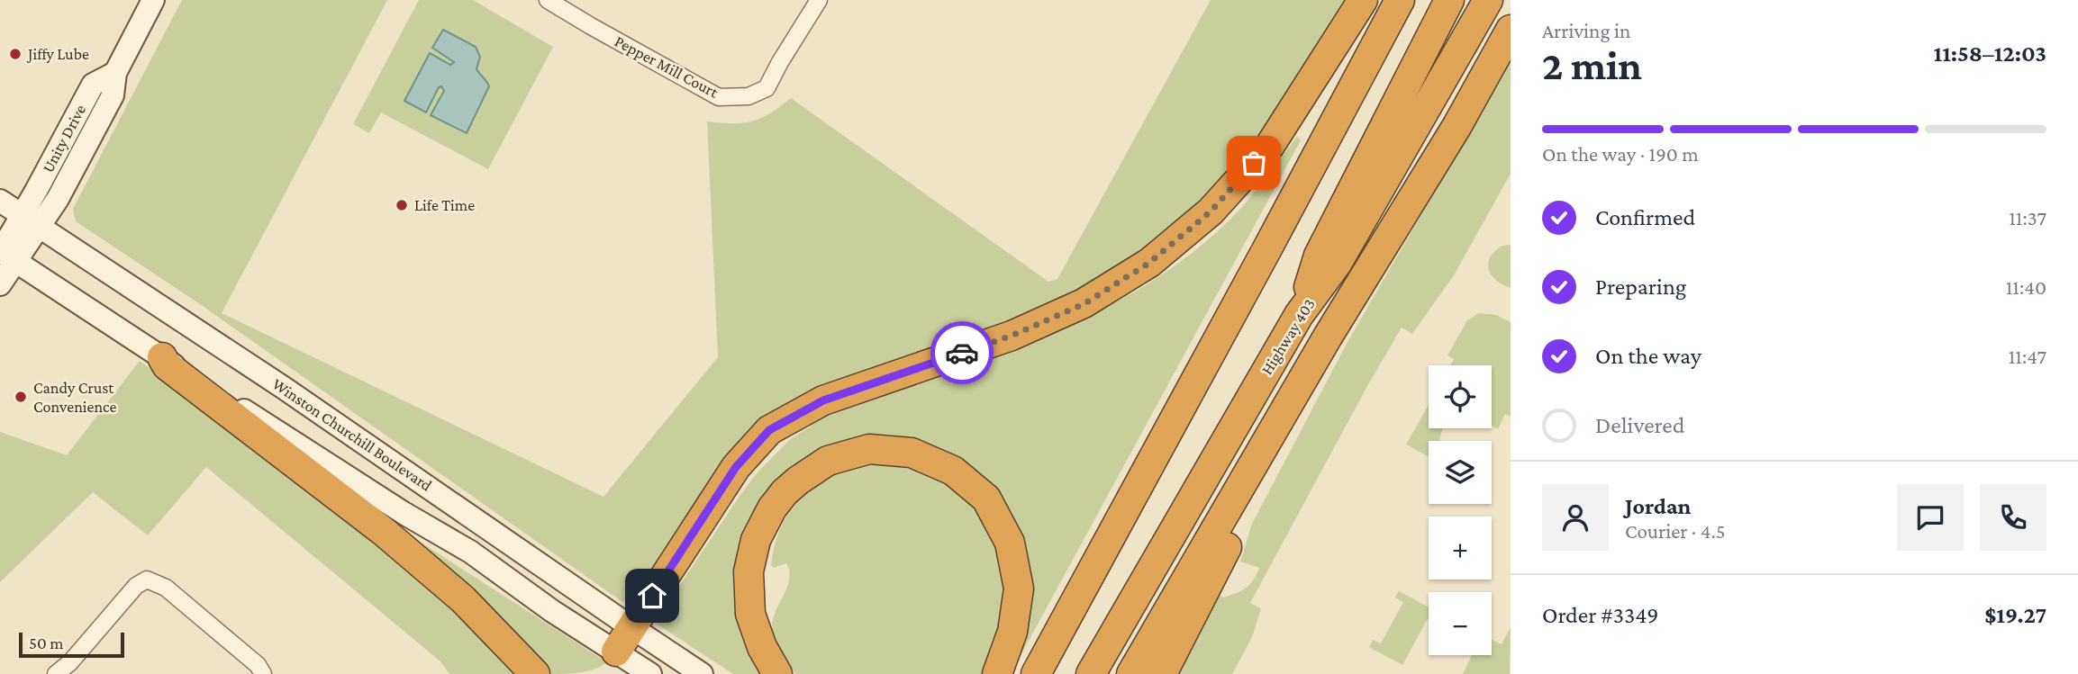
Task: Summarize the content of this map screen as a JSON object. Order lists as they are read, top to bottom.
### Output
{
  "streets": {
    "highway": ["Highway 403"],
    "main road": ["Unity Drive", "Winston Churchill Boulevard"],
    "street": ["Pepper Mill Court"]
  },
  "crossings": [
    ["Unity Drive", "Winston Churchill Boulevard"]
  ],
  "places": ["Jiffy Lube", "Life Time", "Candy Crust Convenience"],
  "scale_bar": "50 m",
  "page": {
    "heading": ["2 min", "Arriving in", "11:58–12:03"],
    "panel": [
      "Jordan",
      "Courier · 4.5",
      "Order #3349",
      "$19.27"
    ],
    "bar": "On the way · 190 m",
    "list": [
      ["Confirmed", "11:37"],
      ["Preparing", "11:40"],
      ["On the way", "11:47"],
      "Delivered"
    ],
    "map_buttons": ["+", "−"],
    "scale": "50 m"
  }
}
